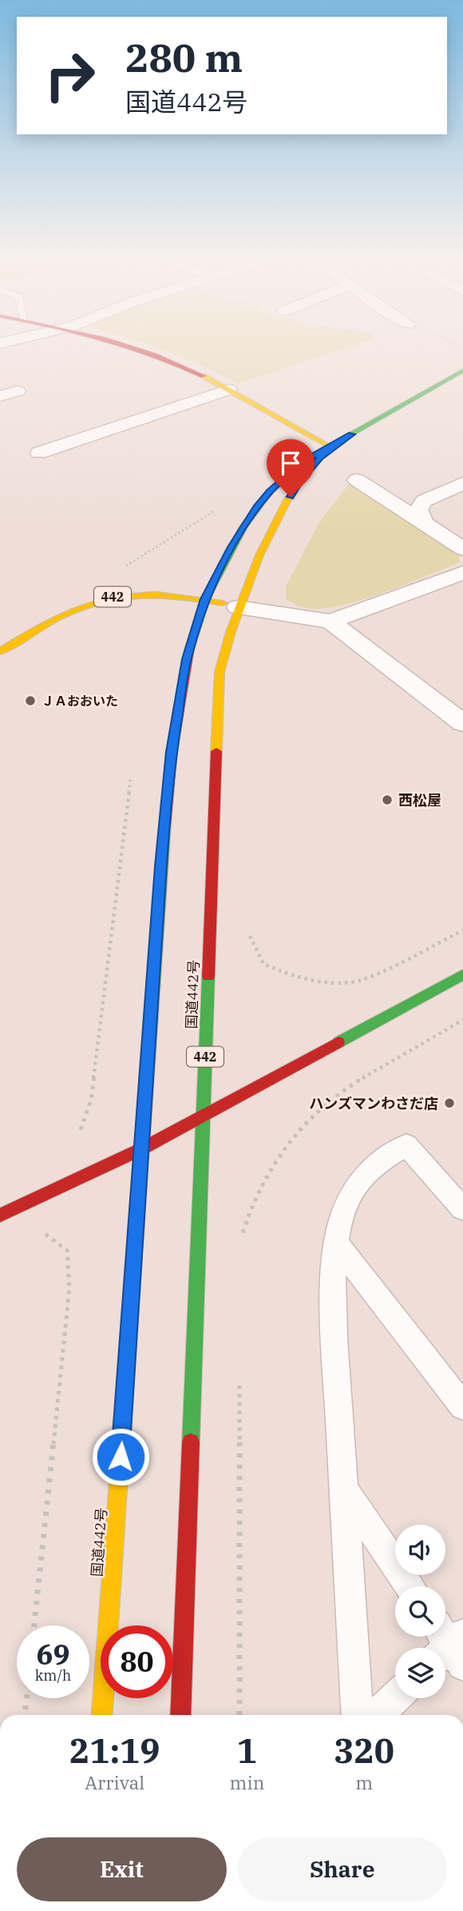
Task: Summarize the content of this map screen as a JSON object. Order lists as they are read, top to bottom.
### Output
{
  "streets": {
    "main road": ["442", "国道442号"]
  },
  "crossings": [
    ["442", "国道442号"]
  ],
  "places": ["ＪＡおおいた", "西松屋", "ハンズマンわさだ店"],
  "page": {
    "turn": ["280 m", "国道442号"],
    "speed": "69 km/h",
    "limit": "80",
    "eta": [
      "21:19",
      "Arrival",
      "1",
      "min",
      "320",
      "m"
    ],
    "buttons": ["Exit", "Share"]
  }
}
